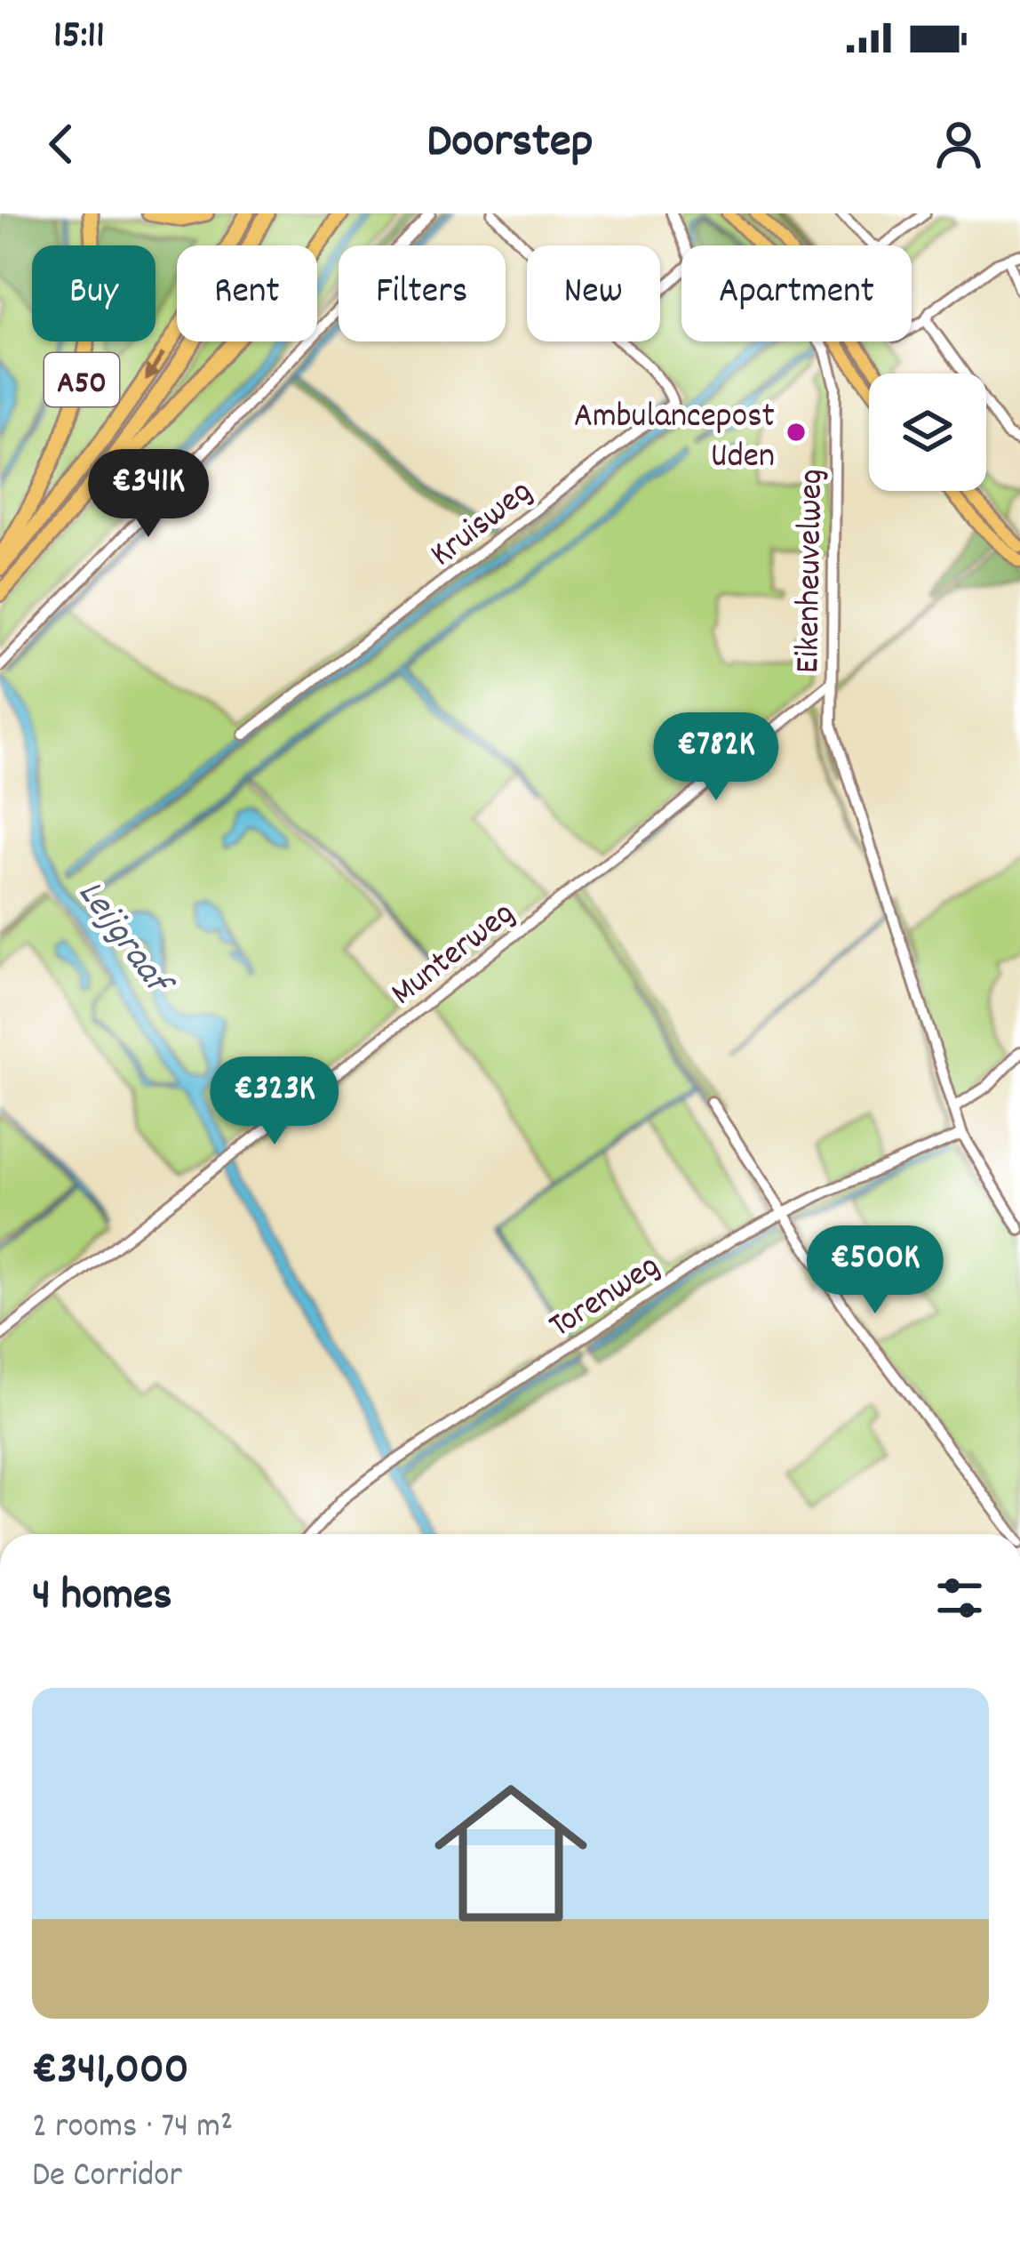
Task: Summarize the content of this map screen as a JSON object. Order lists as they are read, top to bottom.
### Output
{
  "streets": {
    "highway": ["A50"],
    "street": [
      "Kruisweg",
      "Eikenheuvelweg",
      "Munterweg",
      "Torenweg"
    ]
  },
  "crossings": [
    ["Eikenheuvelweg", "Munterweg"],
    ["Eikenheuvelweg", "Torenweg"]
  ],
  "water": ["Leijgraaf"],
  "places": ["Ambulancepost Uden"],
  "page": {
    "status": "15:11",
    "header": "Doorstep",
    "chip": [
      "Buy",
      "Rent",
      "Filters",
      "New",
      "Apartment"
    ],
    "price": [
      "€341K",
      "€782K",
      "€323K",
      "€500K"
    ],
    "heading": "4 homes",
    "list": [
      {
        "name": "€341,000",
        "note": "2 rooms · 74 m² · De Corridor"
      }
    ]
  }
}
